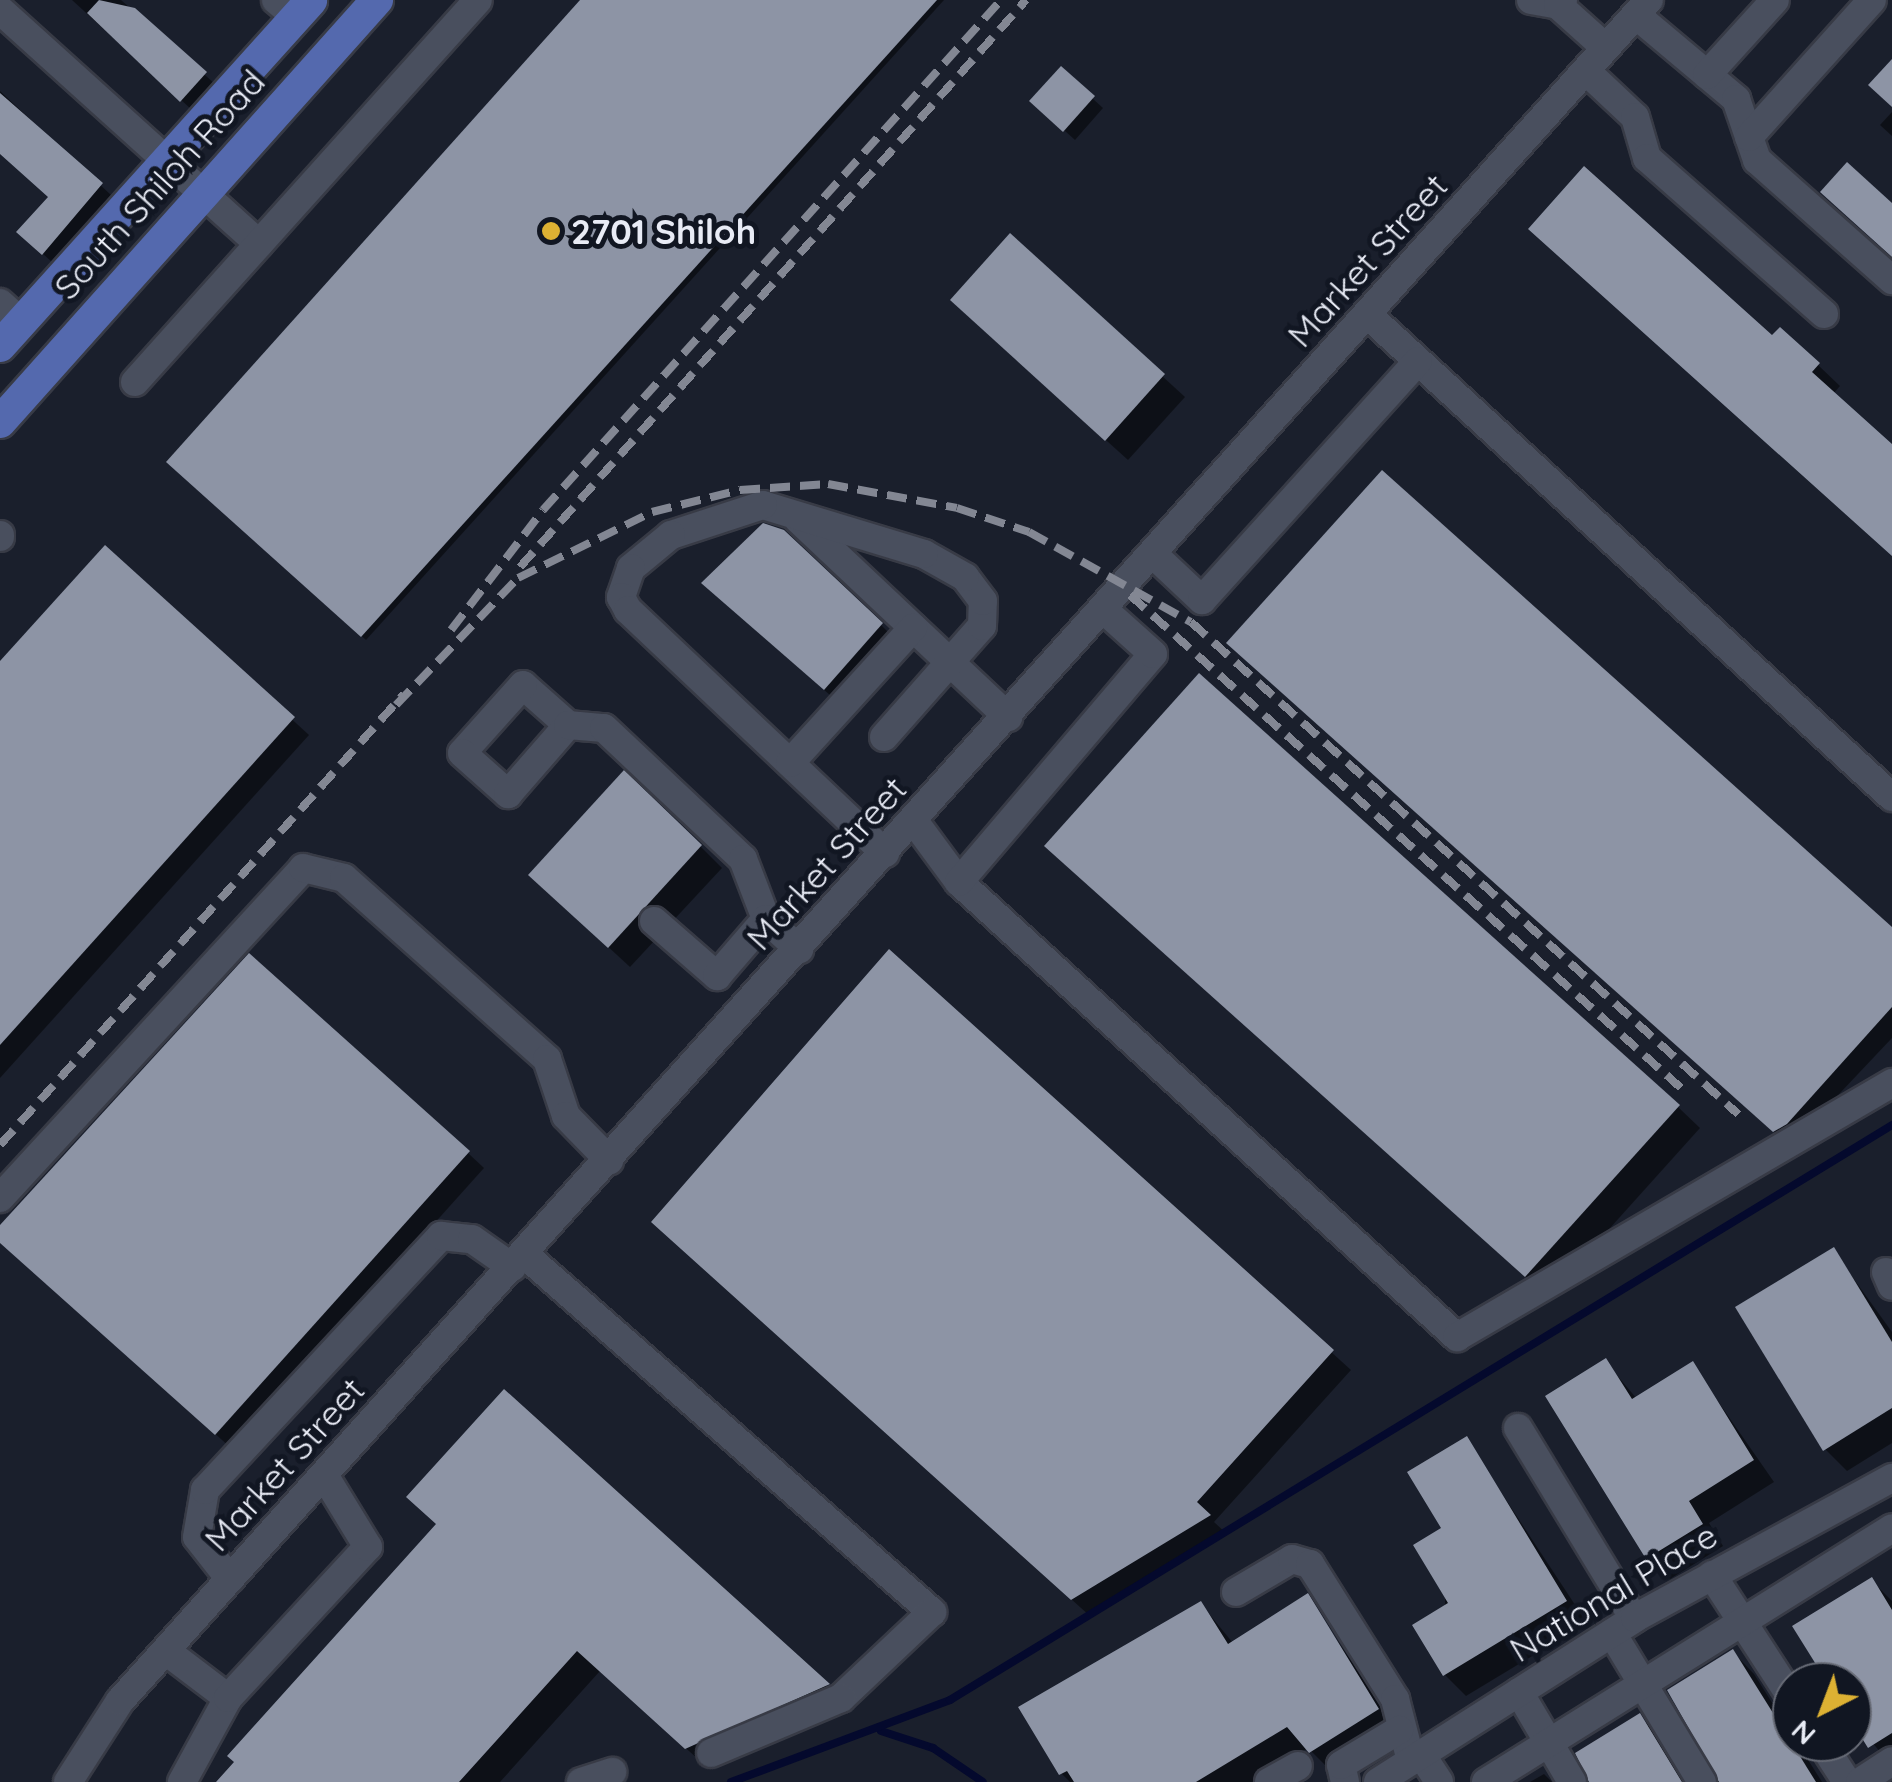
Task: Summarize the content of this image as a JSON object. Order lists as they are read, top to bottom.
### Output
{
  "streets": {
    "main road": ["South Shiloh Road"],
    "street": ["Market Street", "National Place"]
  },
  "places": ["2701 Shiloh"],
  "north": "bottom left"
}
